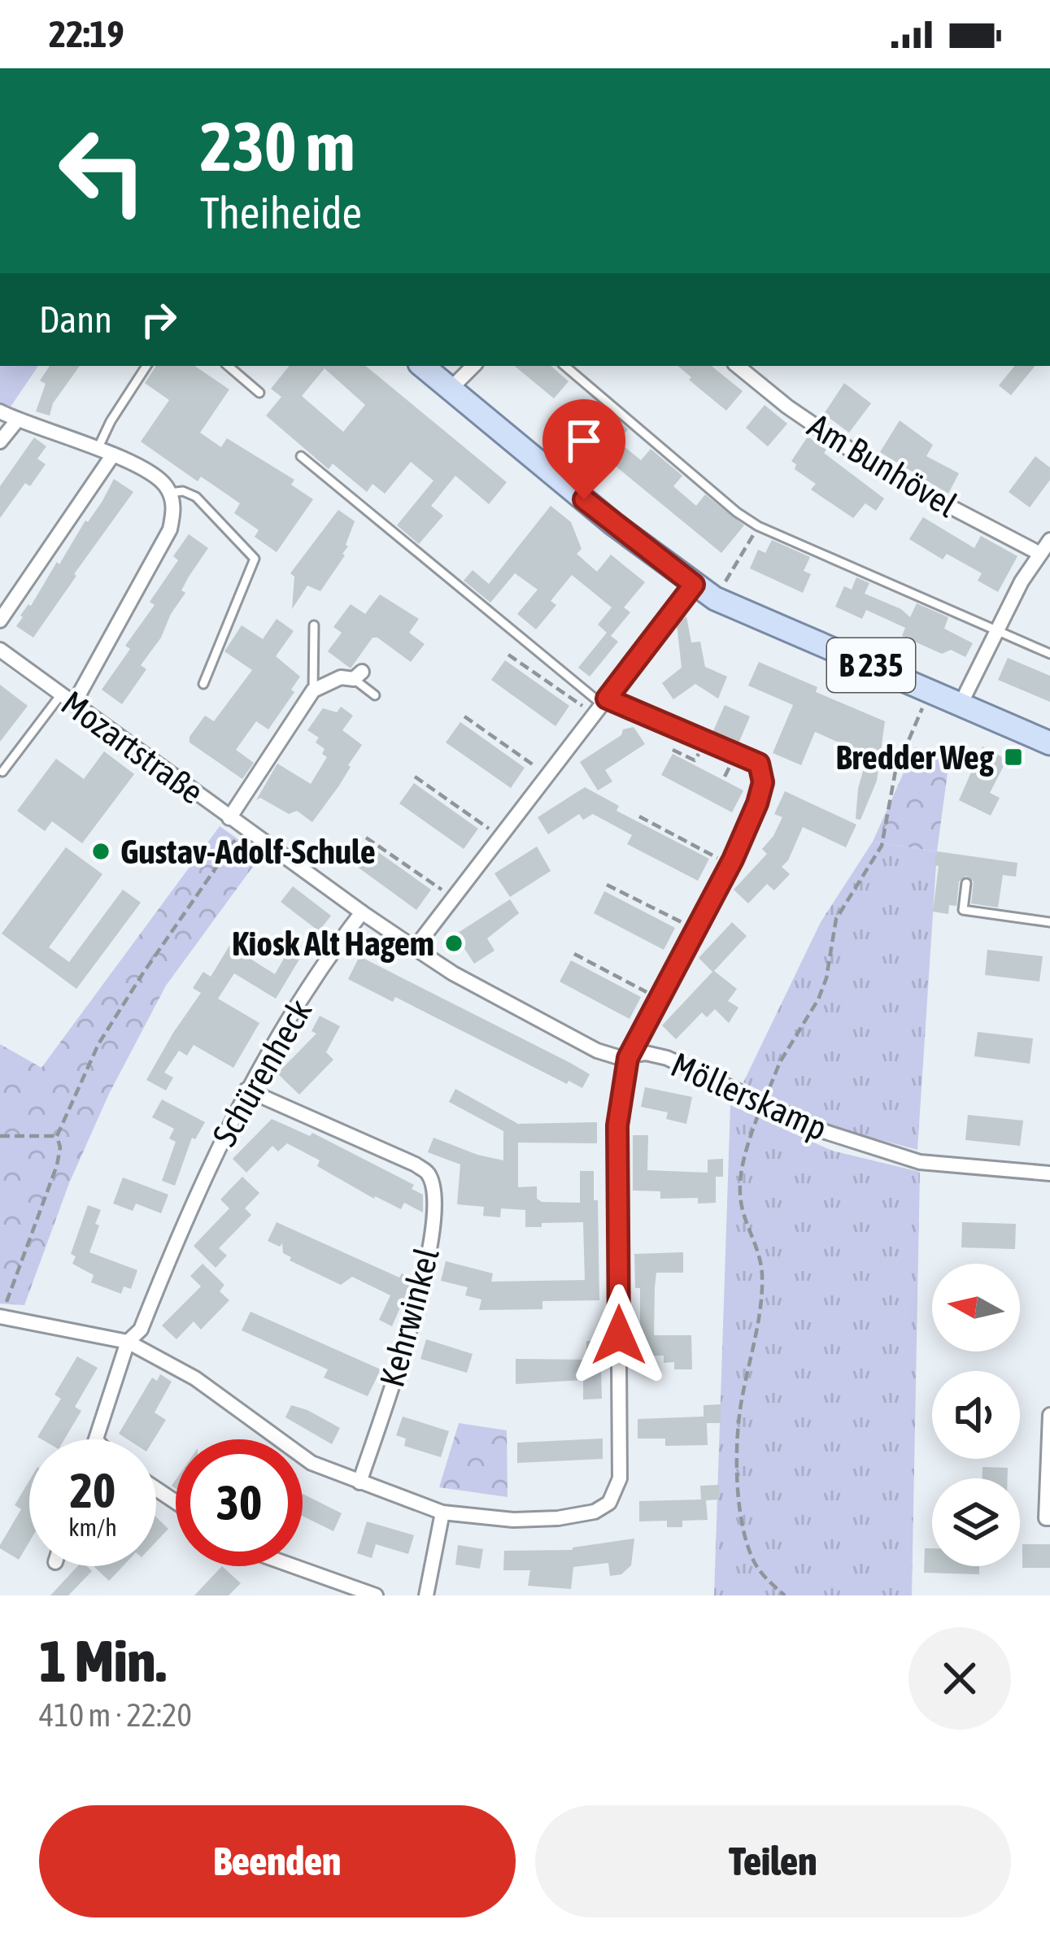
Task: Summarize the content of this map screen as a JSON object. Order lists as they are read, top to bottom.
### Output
{
  "streets": {
    "main road": ["B 235"],
    "street": [
      "Am Bunhövel",
      "Mozartstraße",
      "Schürenheck",
      "Möllerskamp",
      "Kehrwinkel"
    ]
  },
  "crossings": [
    ["Mozartstraße", "Schürenheck"],
    ["Schürenheck", "Kehrwinkel"]
  ],
  "places": {
    "transit": ["Bredder Weg"],
    "other": ["Gustav-Adolf-Schule", "Kiosk Alt Hagem"]
  },
  "north": "left",
  "page": {
    "status": "22:19",
    "turn": ["230 m", "Theiheide"],
    "then": "Dann",
    "speed": "20 km/h",
    "limit": "30",
    "heading": ["1 Min.", "410 m · 22:20"],
    "buttons": ["Beenden", "Teilen"]
  }
}
